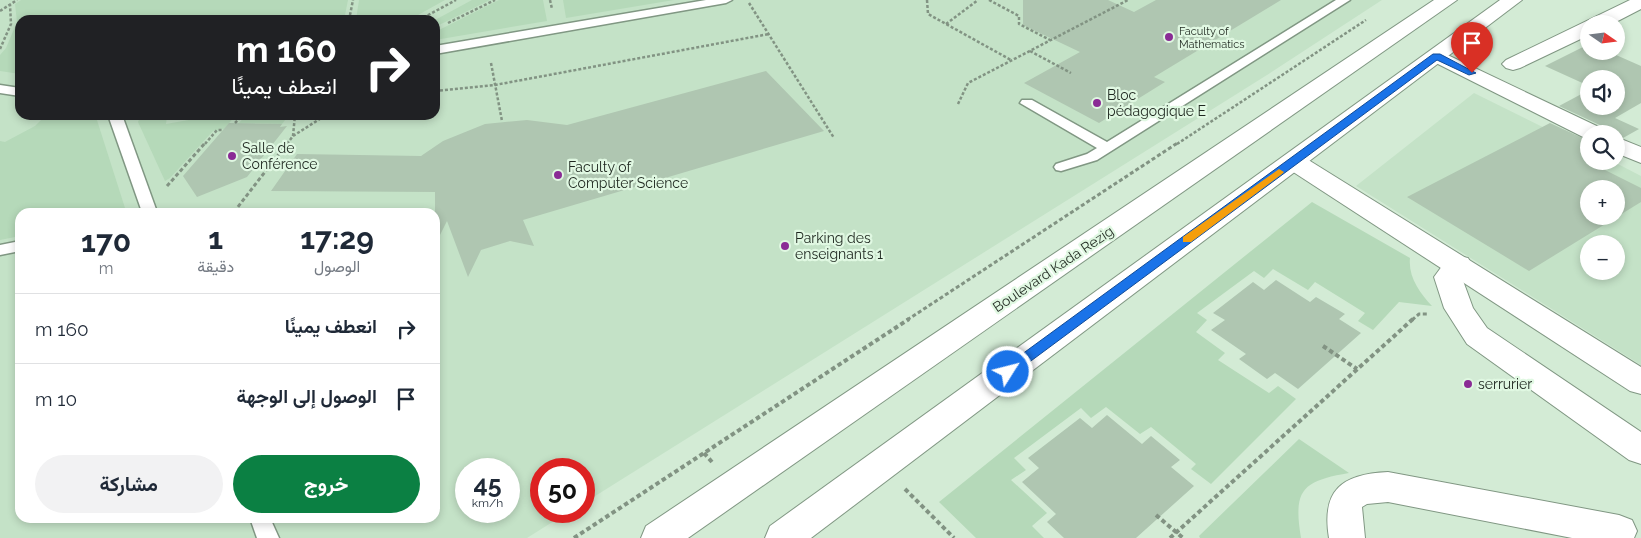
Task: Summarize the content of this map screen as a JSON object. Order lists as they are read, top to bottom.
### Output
{
  "streets": {
    "main road": ["Boulevard Kada Rezig"]
  },
  "places": [
    "Faculty of Mathematics",
    "Bloc pédagogique E",
    "Salle de Conférence",
    "Faculty of Computer Science",
    "Parking des enseignants 1",
    "serrurier"
  ],
  "north": "right",
  "page": {
    "map_buttons": ["+", "−"],
    "turn": ["160 m", "انعطف يمينًا"],
    "eta": [
      "17:29",
      "الوصول",
      "1",
      "دقيقة",
      "170",
      "m"
    ],
    "list": [
      {
        "name": "انعطف يمينًا",
        "value": "160 m"
      },
      {
        "name": "الوصول إلى الوجهة",
        "value": "10 m"
      }
    ],
    "buttons": ["خروج", "مشاركة"],
    "speed": "45 km/h",
    "limit": "50"
  }
}
